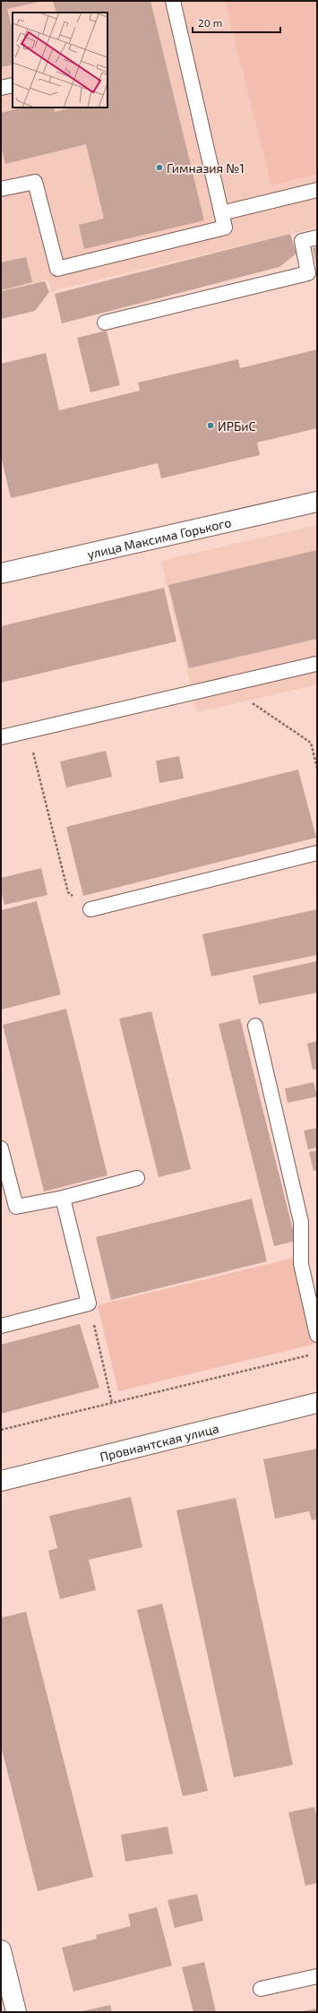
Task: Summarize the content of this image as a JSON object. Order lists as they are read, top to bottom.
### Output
{
  "streets": {
    "street": ["улица Максима Горького", "Провиантская улица"]
  },
  "places": ["Гимназия №1", "ИРБиС"],
  "scale_bar": "20 m"
}
